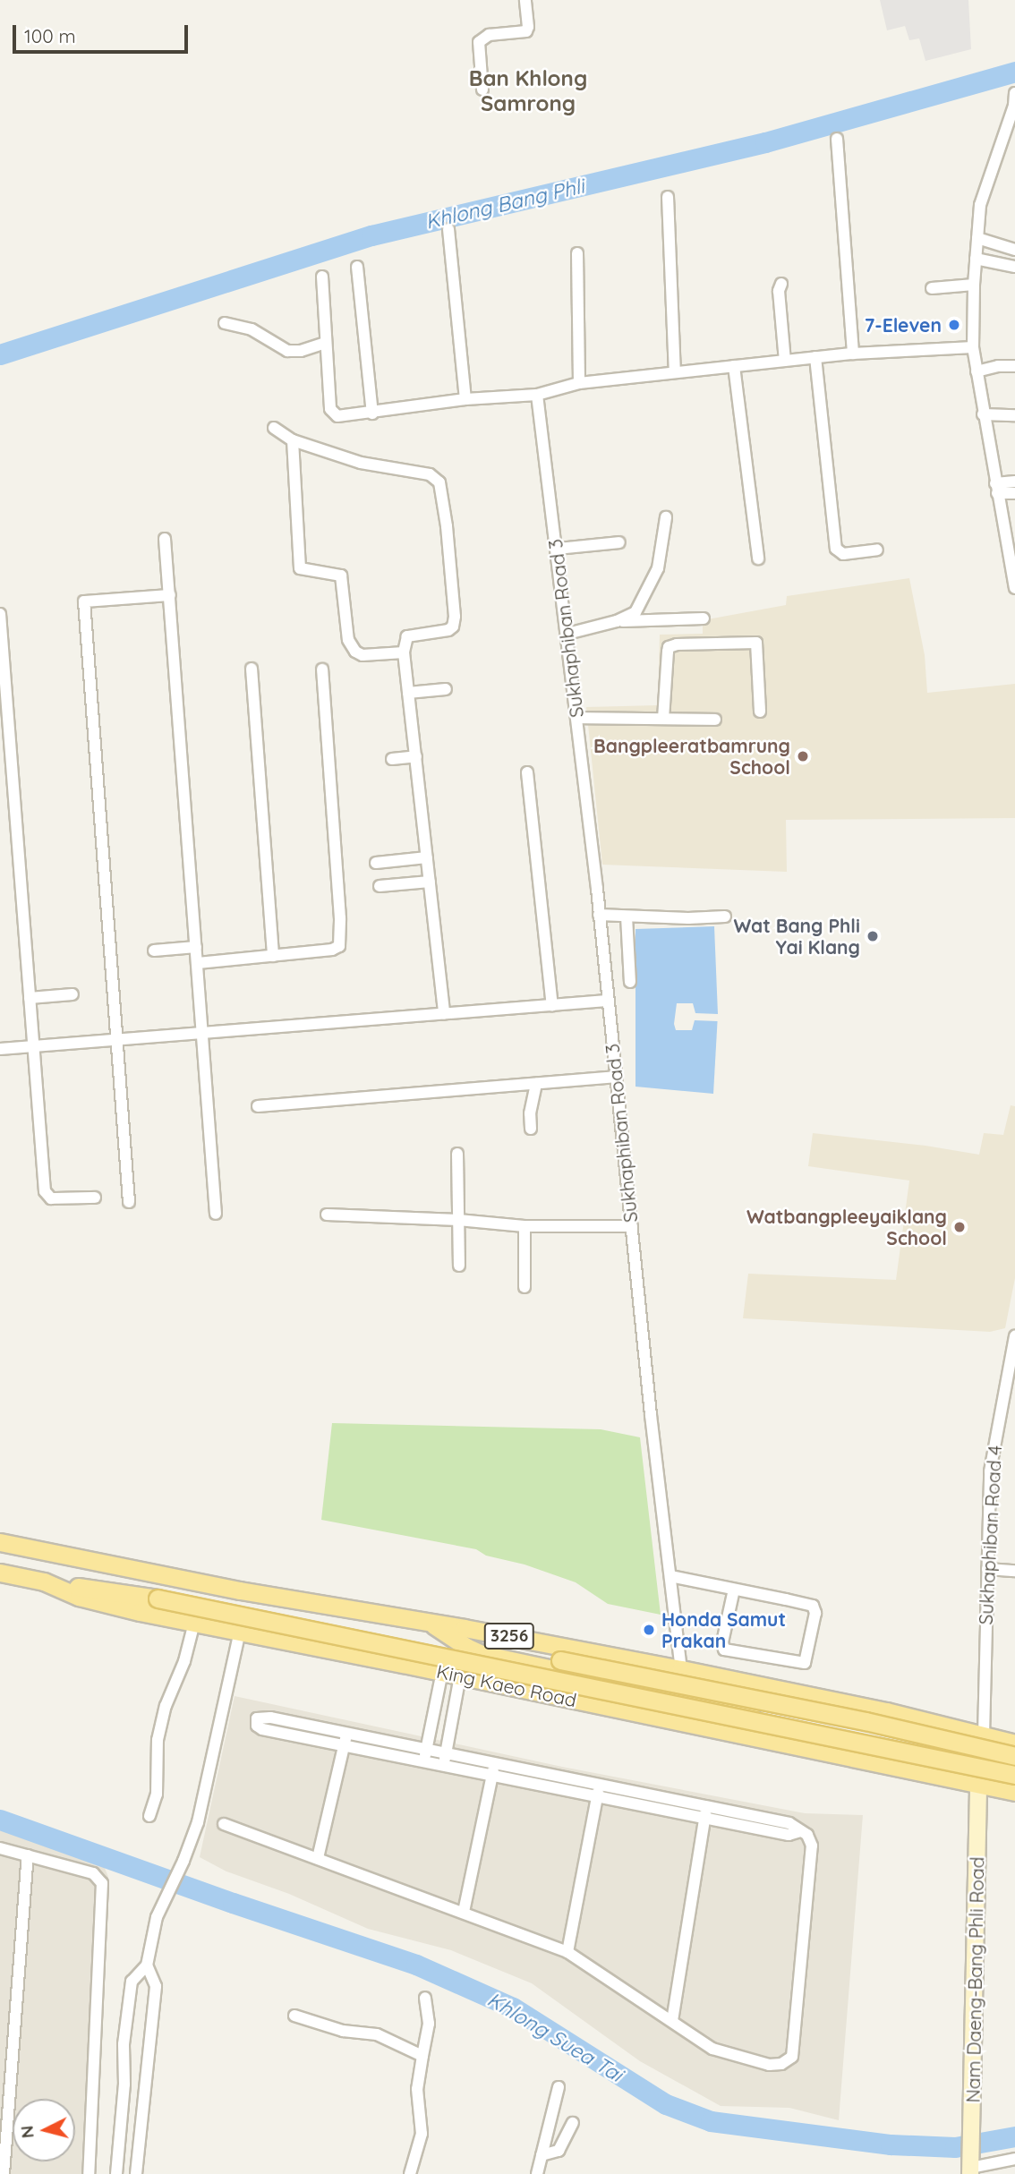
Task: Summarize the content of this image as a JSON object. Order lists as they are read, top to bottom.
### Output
{
  "streets": {
    "main road": ["3256", "King Kaeo Road", "Nam Daeng-Bang Phli Road"],
    "street": ["Sukhaphiban Road 3", "Sukhaphiban Road 4"]
  },
  "crossings": [
    ["Sukhaphiban Road 3", "3256"],
    ["Sukhaphiban Road 4", "3256"],
    ["3256", "King Kaeo Road"],
    ["3256", "Nam Daeng-Bang Phli Road"],
    ["King Kaeo Road", "Nam Daeng-Bang Phli Road"]
  ],
  "districts": ["Ban Khlong Samrong"],
  "water": ["Khlong Bang Phli", "Khlong Suea Tai"],
  "places": [
    "7-Eleven",
    "Bangpleeratbamrung School",
    "Wat Bang Phli Yai Klang",
    "Watbangpleeyaiklang School",
    "Honda Samut Prakan"
  ],
  "scale_bar": "100 m",
  "north": "left"
}
